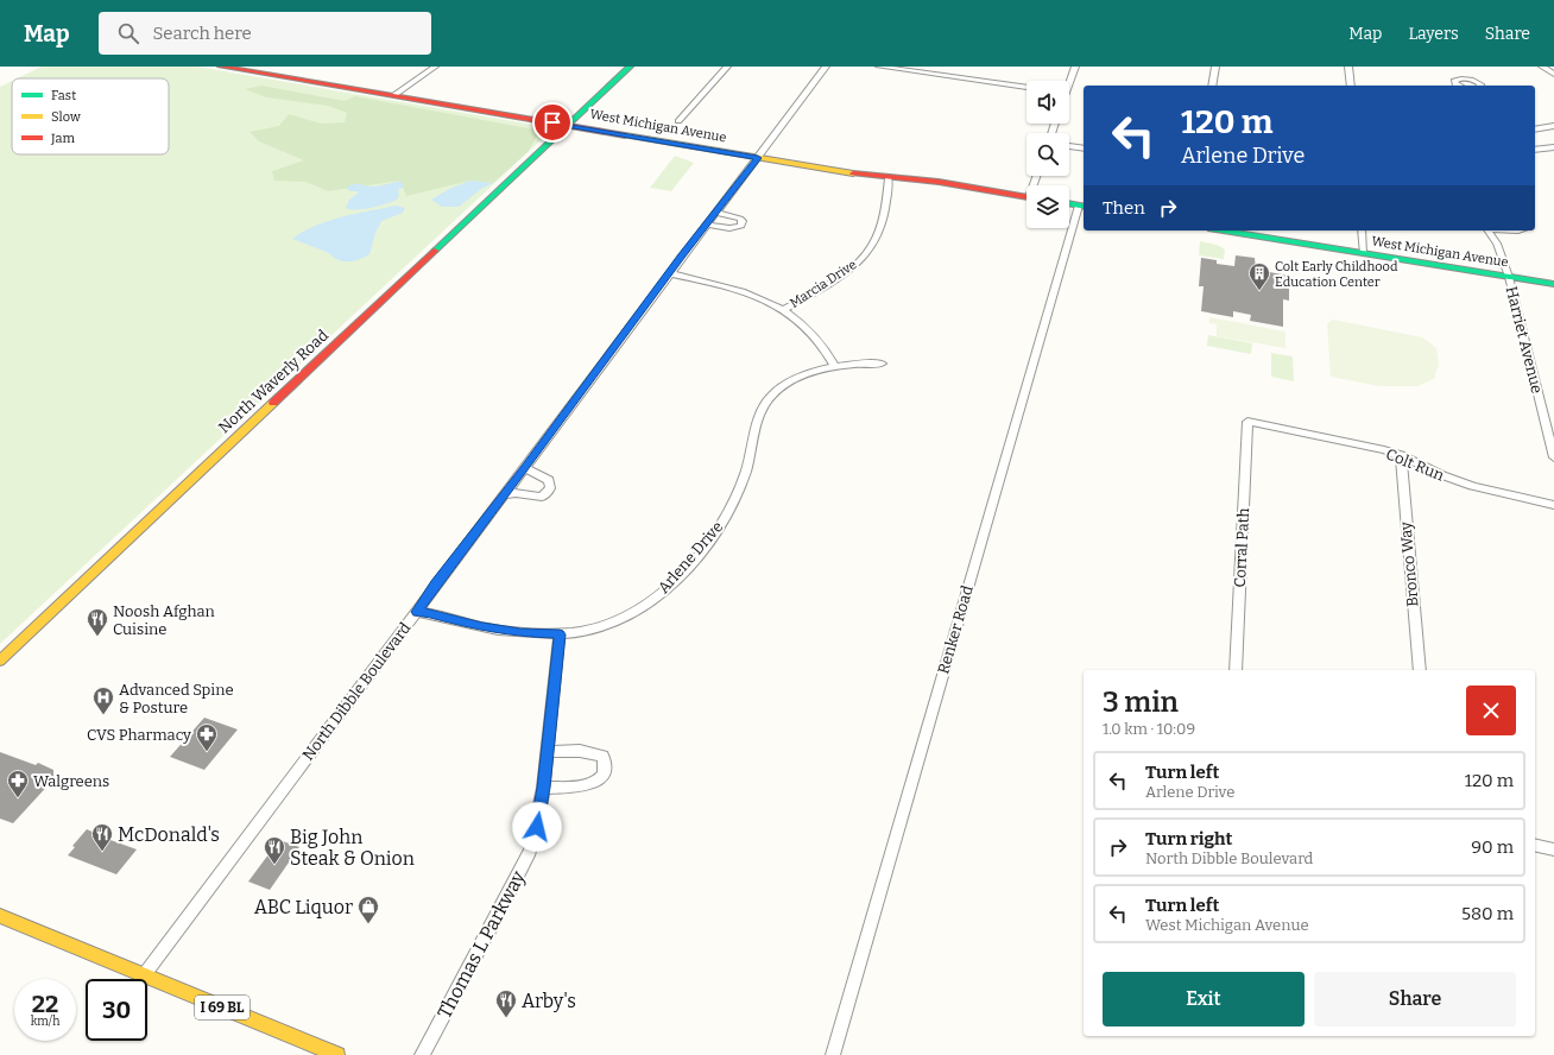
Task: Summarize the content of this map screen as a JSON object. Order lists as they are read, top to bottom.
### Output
{
  "streets": {
    "street": [
      "West Michigan Avenue",
      "Marcia Drive",
      "Harriet Avenue",
      "North Waverly Road",
      "Colt Run",
      "Corral Path",
      "Arlene Drive",
      "Bronco Way",
      "Renker Road",
      "North Dibble Boulevard",
      "Thomas L Parkway",
      "I 69 BL"
    ]
  },
  "crossings": [
    ["West Michigan Avenue", "Marcia Drive"],
    ["West Michigan Avenue", "Harriet Avenue"],
    ["West Michigan Avenue", "North Waverly Road"],
    ["West Michigan Avenue", "North Dibble Boulevard"],
    ["Colt Run", "Corral Path"],
    ["Colt Run", "Bronco Way"],
    ["Arlene Drive", "North Dibble Boulevard"],
    ["Arlene Drive", "Thomas L Parkway"],
    ["North Dibble Boulevard", "I 69 BL"]
  ],
  "places": {
    "building": ["Colt Early Childhood Education Center"],
    "restaurant": [
      "Noosh Afghan Cuisine",
      "McDonald's",
      "Big John Steak & Onion",
      "Arby's"
    ],
    "hospital": ["Advanced Spine & Posture"],
    "pharmacy": ["CVS Pharmacy", "Walgreens"],
    "shop": ["ABC Liquor"]
  },
  "legend": ["Fast", "Slow", "Jam"],
  "page": {
    "header": "Map",
    "search": "Search here",
    "nav": ["Map", "Layers", "Share"],
    "turn": ["120 m", "Arlene Drive"],
    "then": "Then",
    "heading": ["3 min", "1.0 km · 10:09"],
    "list": [
      {
        "name": "Turn left",
        "note": "Arlene Drive",
        "value": "120 m"
      },
      {
        "name": "Turn right",
        "note": "North Dibble Boulevard",
        "value": "90 m"
      },
      {
        "name": "Turn left",
        "note": "West Michigan Avenue",
        "value": "580 m"
      }
    ],
    "buttons": ["Exit", "Share"],
    "speed": "22 km/h",
    "limit": "30"
  }
}
